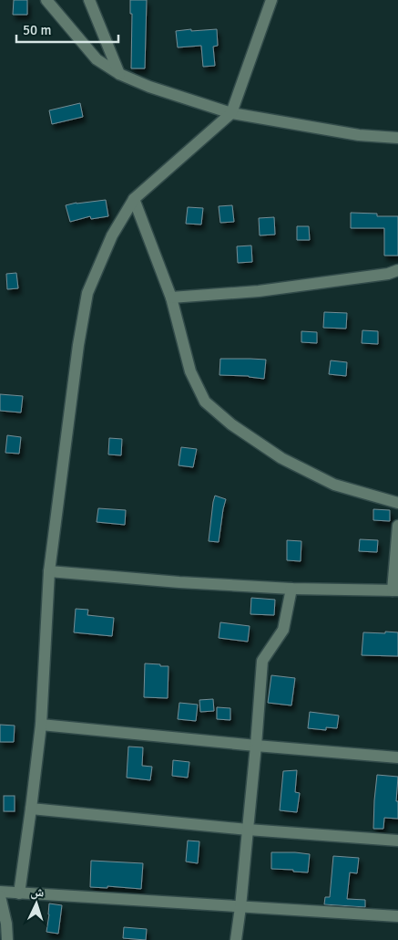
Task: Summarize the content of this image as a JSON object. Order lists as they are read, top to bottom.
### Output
{
  "scale_bar": "50 m",
  "north": "top"
}
